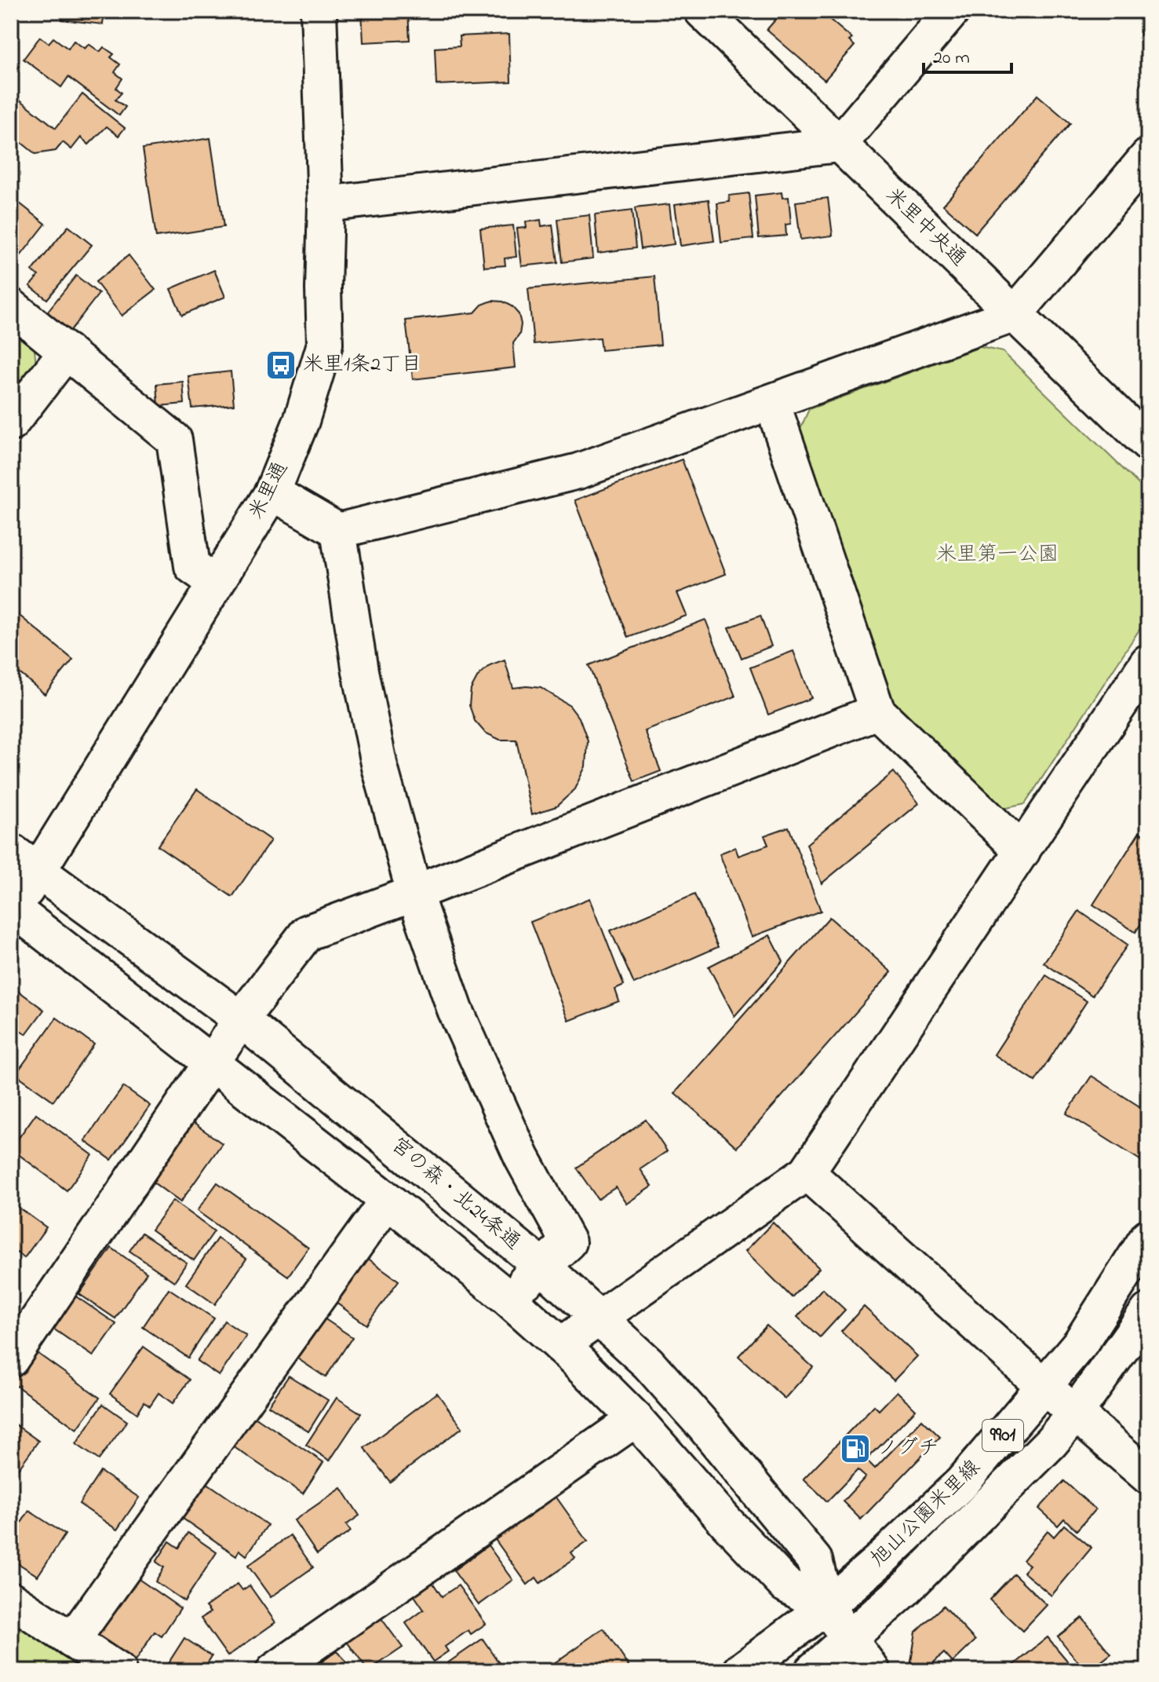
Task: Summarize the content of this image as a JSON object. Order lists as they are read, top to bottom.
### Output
{
  "streets": {
    "street": [
      "米里中央通",
      "米里通",
      "宮の森・北24条通",
      "9901",
      "旭山公園米里線"
    ]
  },
  "crossings": [
    ["米里通", "宮の森・北24条通"],
    ["宮の森・北24条通", "旭山公園米里線"]
  ],
  "parks": ["米里第一公園"],
  "places": {
    "bus stop": ["米里1条2丁目"],
    "fuel station": ["ノグチ"]
  },
  "scale_bar": "20 m"
}
